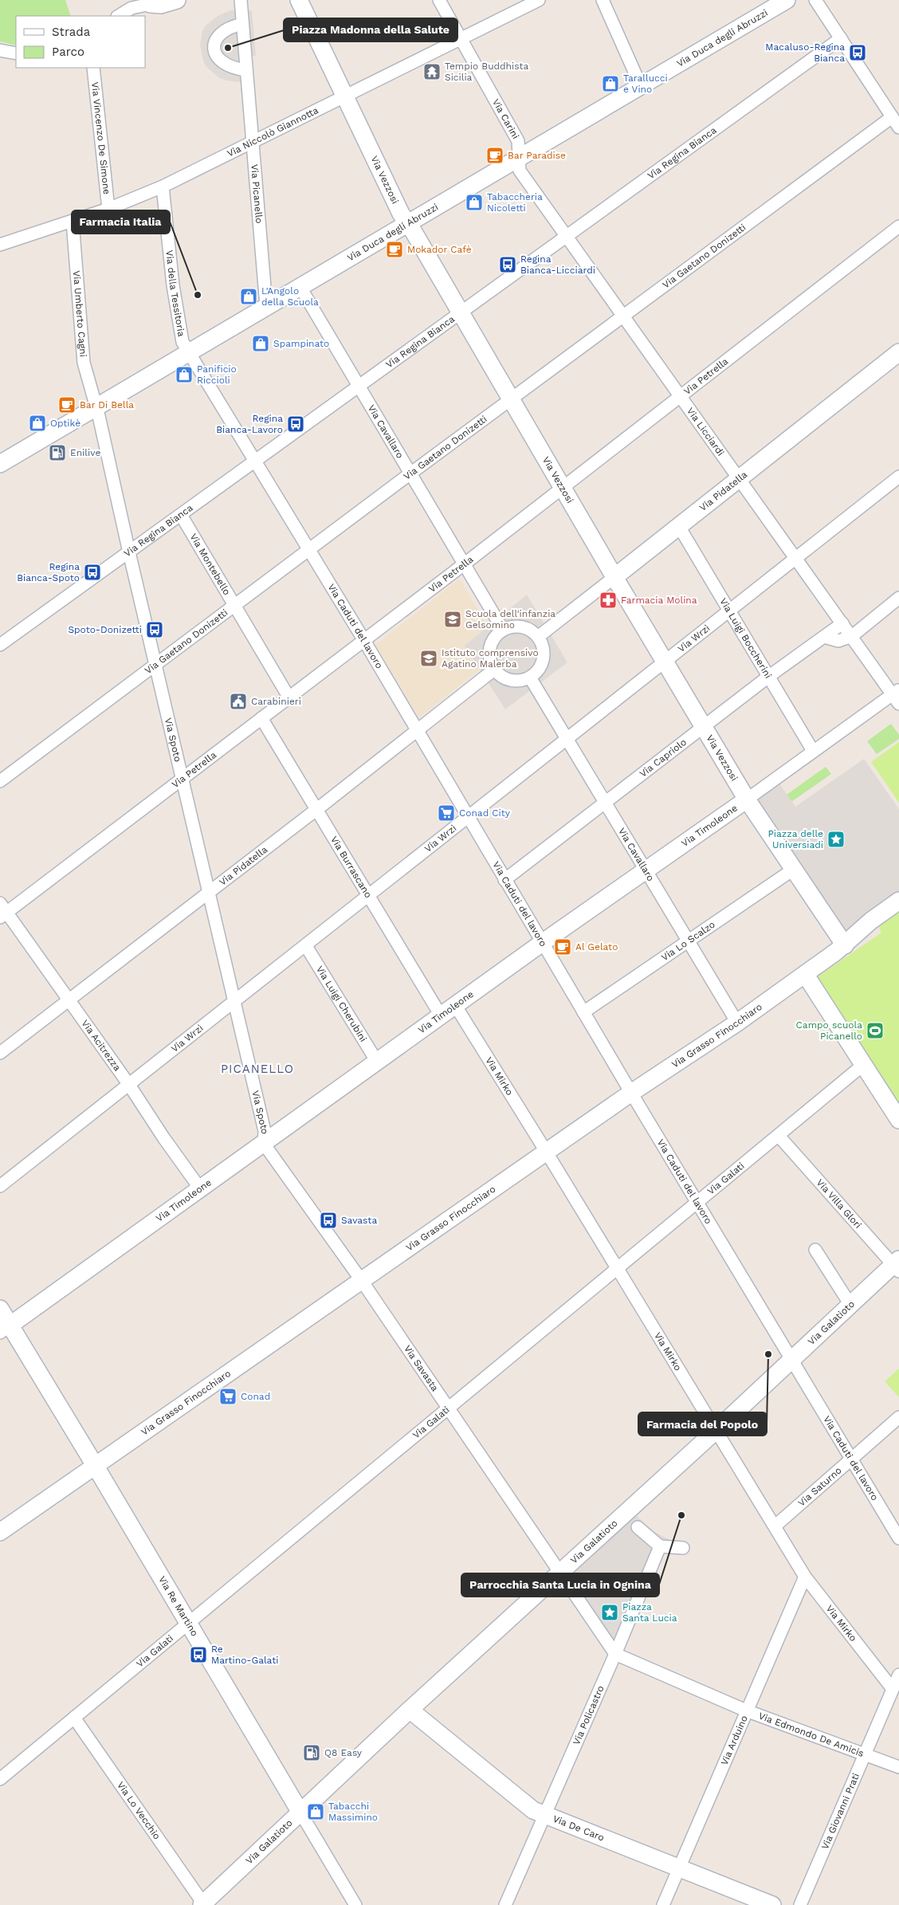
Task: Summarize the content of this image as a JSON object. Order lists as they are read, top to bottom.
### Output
{
  "streets": {
    "main road": [
      "Via Duca degli Abruzzi",
      "Via Vezzosi",
      "Via Pidatella",
      "Via Timoleone",
      "Via Grasso Finocchiaro",
      "Via Galatioto",
      "Via Re Martino",
      "Via De Caro"
    ],
    "street": [
      "Via Carini",
      "Via Niccolò Giannotta",
      "Via Vincenzo De Simone",
      "Via Regina Bianca",
      "Via Picanello",
      "Via Gaetano Donizetti",
      "Via della Tessitoria",
      "Via Umberto Cagni",
      "Via Petrella",
      "Via Licciardi",
      "Via Cavallaro",
      "Via Montebello",
      "Via Caduti del lavoro",
      "Via Luigi Boccherini",
      "Via Wrzì",
      "Via Spoto",
      "Via Capriolo",
      "Via Burrascano",
      "Via Lo Scalzo",
      "Via Luigi Cherubini",
      "Via Acitrezza",
      "Via Mirko",
      "Via Galati",
      "Via Villa Glori",
      "Via Savasta",
      "Via Saturno",
      "Via Policastro",
      "Via Edmondo De Amicis",
      "Via Arduino",
      "Via Lo Vecchio",
      "Via Giovanni Prati"
    ]
  },
  "crossings": [
    ["Via Duca degli Abruzzi", "Via Carini"],
    ["Via Duca degli Abruzzi", "Via Vezzosi"],
    ["Via Duca degli Abruzzi", "Via Picanello"],
    ["Via Duca degli Abruzzi", "Via della Tessitoria"],
    ["Via Duca degli Abruzzi", "Via Umberto Cagni"],
    ["Via Duca degli Abruzzi", "Via Licciardi"],
    ["Via Duca degli Abruzzi", "Via Cavallaro"],
    ["Via Duca degli Abruzzi", "Via Caduti del lavoro"],
    ["Via Duca degli Abruzzi", "Via Spoto"],
    ["Via Carini", "Via Niccolò Giannotta"],
    ["Via Carini", "Via Licciardi"],
    ["Via Niccolò Giannotta", "Via Vincenzo De Simone"],
    ["Via Niccolò Giannotta", "Via Vezzosi"],
    ["Via Niccolò Giannotta", "Via Picanello"],
    ["Via Niccolò Giannotta", "Via della Tessitoria"],
    ["Via Niccolò Giannotta", "Via Umberto Cagni"],
    ["Via Regina Bianca", "Via Vezzosi"],
    ["Via Regina Bianca", "Via Licciardi"],
    ["Via Regina Bianca", "Via Cavallaro"],
    ["Via Regina Bianca", "Via Montebello"],
    ["Via Regina Bianca", "Via Caduti del lavoro"],
    ["Via Regina Bianca", "Via Spoto"],
    ["Via Vezzosi", "Via Gaetano Donizetti"],
    ["Via Vezzosi", "Via Petrella"],
    ["Via Vezzosi", "Via Pidatella"],
    ["Via Vezzosi", "Via Wrzì"],
    ["Via Vezzosi", "Via Capriolo"],
    ["Via Vezzosi", "Via Timoleone"],
    ["Via Vezzosi", "Via Lo Scalzo"],
    ["Via Vezzosi", "Via Grasso Finocchiaro"],
    ["Via Gaetano Donizetti", "Via Licciardi"],
    ["Via Gaetano Donizetti", "Via Cavallaro"],
    ["Via Gaetano Donizetti", "Via Montebello"],
    ["Via Gaetano Donizetti", "Via Caduti del lavoro"],
    ["Via Gaetano Donizetti", "Via Spoto"],
    ["Via della Tessitoria", "Via Caduti del lavoro"],
    ["Via Umberto Cagni", "Via Spoto"],
    ["Via Petrella", "Via Licciardi"],
    ["Via Petrella", "Via Cavallaro"],
    ["Via Petrella", "Via Montebello"],
    ["Via Petrella", "Via Caduti del lavoro"],
    ["Via Petrella", "Via Spoto"],
    ["Via Petrella", "Via Burrascano"],
    ["Via Petrella", "Via Acitrezza"],
    ["Via Licciardi", "Via Pidatella"],
    ["Via Licciardi", "Via Wrzì"],
    ["Via Licciardi", "Via Capriolo"],
    ["Via Licciardi", "Via Timoleone"],
    ["Via Cavallaro", "Via Pidatella"],
    ["Via Cavallaro", "Via Wrzì"],
    ["Via Cavallaro", "Via Capriolo"],
    ["Via Cavallaro", "Via Timoleone"],
    ["Via Cavallaro", "Via Lo Scalzo"],
    ["Via Cavallaro", "Via Grasso Finocchiaro"],
    ["Via Pidatella", "Via Caduti del lavoro"],
    ["Via Pidatella", "Via Luigi Boccherini"],
    ["Via Pidatella", "Via Spoto"],
    ["Via Pidatella", "Via Burrascano"],
    ["Via Pidatella", "Via Acitrezza"],
    ["Via Caduti del lavoro", "Via Wrzì"],
    ["Via Caduti del lavoro", "Via Capriolo"],
    ["Via Caduti del lavoro", "Via Timoleone"],
    ["Via Caduti del lavoro", "Via Lo Scalzo"],
    ["Via Caduti del lavoro", "Via Grasso Finocchiaro"],
    ["Via Caduti del lavoro", "Via Galati"],
    ["Via Caduti del lavoro", "Via Galatioto"],
    ["Via Caduti del lavoro", "Via Saturno"],
    ["Via Luigi Boccherini", "Via Wrzì"],
    ["Via Luigi Boccherini", "Via Capriolo"],
    ["Via Luigi Boccherini", "Via Timoleone"],
    ["Via Wrzì", "Via Spoto"],
    ["Via Wrzì", "Via Burrascano"],
    ["Via Wrzì", "Via Luigi Cherubini"],
    ["Via Wrzì", "Via Acitrezza"],
    ["Via Spoto", "Via Timoleone"],
    ["Via Spoto", "Via Savasta"],
    ["Via Timoleone", "Via Burrascano"],
    ["Via Timoleone", "Via Luigi Cherubini"],
    ["Via Timoleone", "Via Acitrezza"],
    ["Via Timoleone", "Via Mirko"],
    ["Via Timoleone", "Via Savasta"],
    ["Via Timoleone", "Via Re Martino"],
    ["Via Grasso Finocchiaro", "Via Mirko"],
    ["Via Grasso Finocchiaro", "Via Savasta"],
    ["Via Grasso Finocchiaro", "Via Re Martino"],
    ["Via Mirko", "Via Galati"],
    ["Via Mirko", "Via Galatioto"],
    ["Via Mirko", "Via Saturno"],
    ["Via Mirko", "Via Arduino"],
    ["Via Mirko", "Via Giovanni Prati"],
    ["Via Galati", "Via Villa Glori"],
    ["Via Galati", "Via Savasta"],
    ["Via Galati", "Via Re Martino"],
    ["Via Galati", "Via Lo Vecchio"],
    ["Via Villa Glori", "Via Galatioto"],
    ["Via Galatioto", "Via Savasta"],
    ["Via Galatioto", "Via Re Martino"],
    ["Via Galatioto", "Via Lo Vecchio"],
    ["Via Galatioto", "Via De Caro"],
    ["Via Savasta", "Via Policastro"],
    ["Via Savasta", "Via Edmondo De Amicis"],
    ["Via Policastro", "Via Edmondo De Amicis"],
    ["Via Policastro", "Via De Caro"],
    ["Via Edmondo De Amicis", "Via Arduino"],
    ["Via Edmondo De Amicis", "Via Giovanni Prati"],
    ["Via Arduino", "Via De Caro"]
  ],
  "districts": ["PICANELLO"],
  "places": {
    "other": [
      "Piazza Madonna della Salute",
      "Farmacia Italia",
      "Farmacia del Popolo",
      "Parrocchia Santa Lucia in Ognina"
    ],
    "bus stop": [
      "Macaluso-Regina Bianca",
      "Regina Bianca-Licciardi",
      "Regina Bianca-Lavoro",
      "Regina Bianca-Spoto",
      "Spoto-Donizetti",
      "Savasta",
      "Re Martino-Galati"
    ],
    "temple": ["Tempio Buddhista Sicilia"],
    "shop": [
      "Tarallucci e Vino",
      "Tabaccheria Nicoletti",
      "L'Angolo della Scuola",
      "Spampinato",
      "Panificio Riccioli",
      "Optikè",
      "Tabacchi Massimino"
    ],
    "cafe": [
      "Bar Paradise",
      "Mokador Cafè",
      "Bar Di Bella",
      "Al Gelato"
    ],
    "fuel station": ["Enilive", "Q8 Easy"],
    "pharmacy": ["Farmacia Molina"],
    "school or university": ["Scuola dell'infanzia Gelsomino", "Istituto comprensivo Agatino Malerba"],
    "public building": ["Carabinieri"],
    "supermarket": ["Conad City", "Conad"],
    "place": ["Piazza delle Universiadi", "Piazza Santa Lucia"],
    "sports": ["Campo scuola Picanello"]
  },
  "legend": ["Strada", "Parco"]
}
